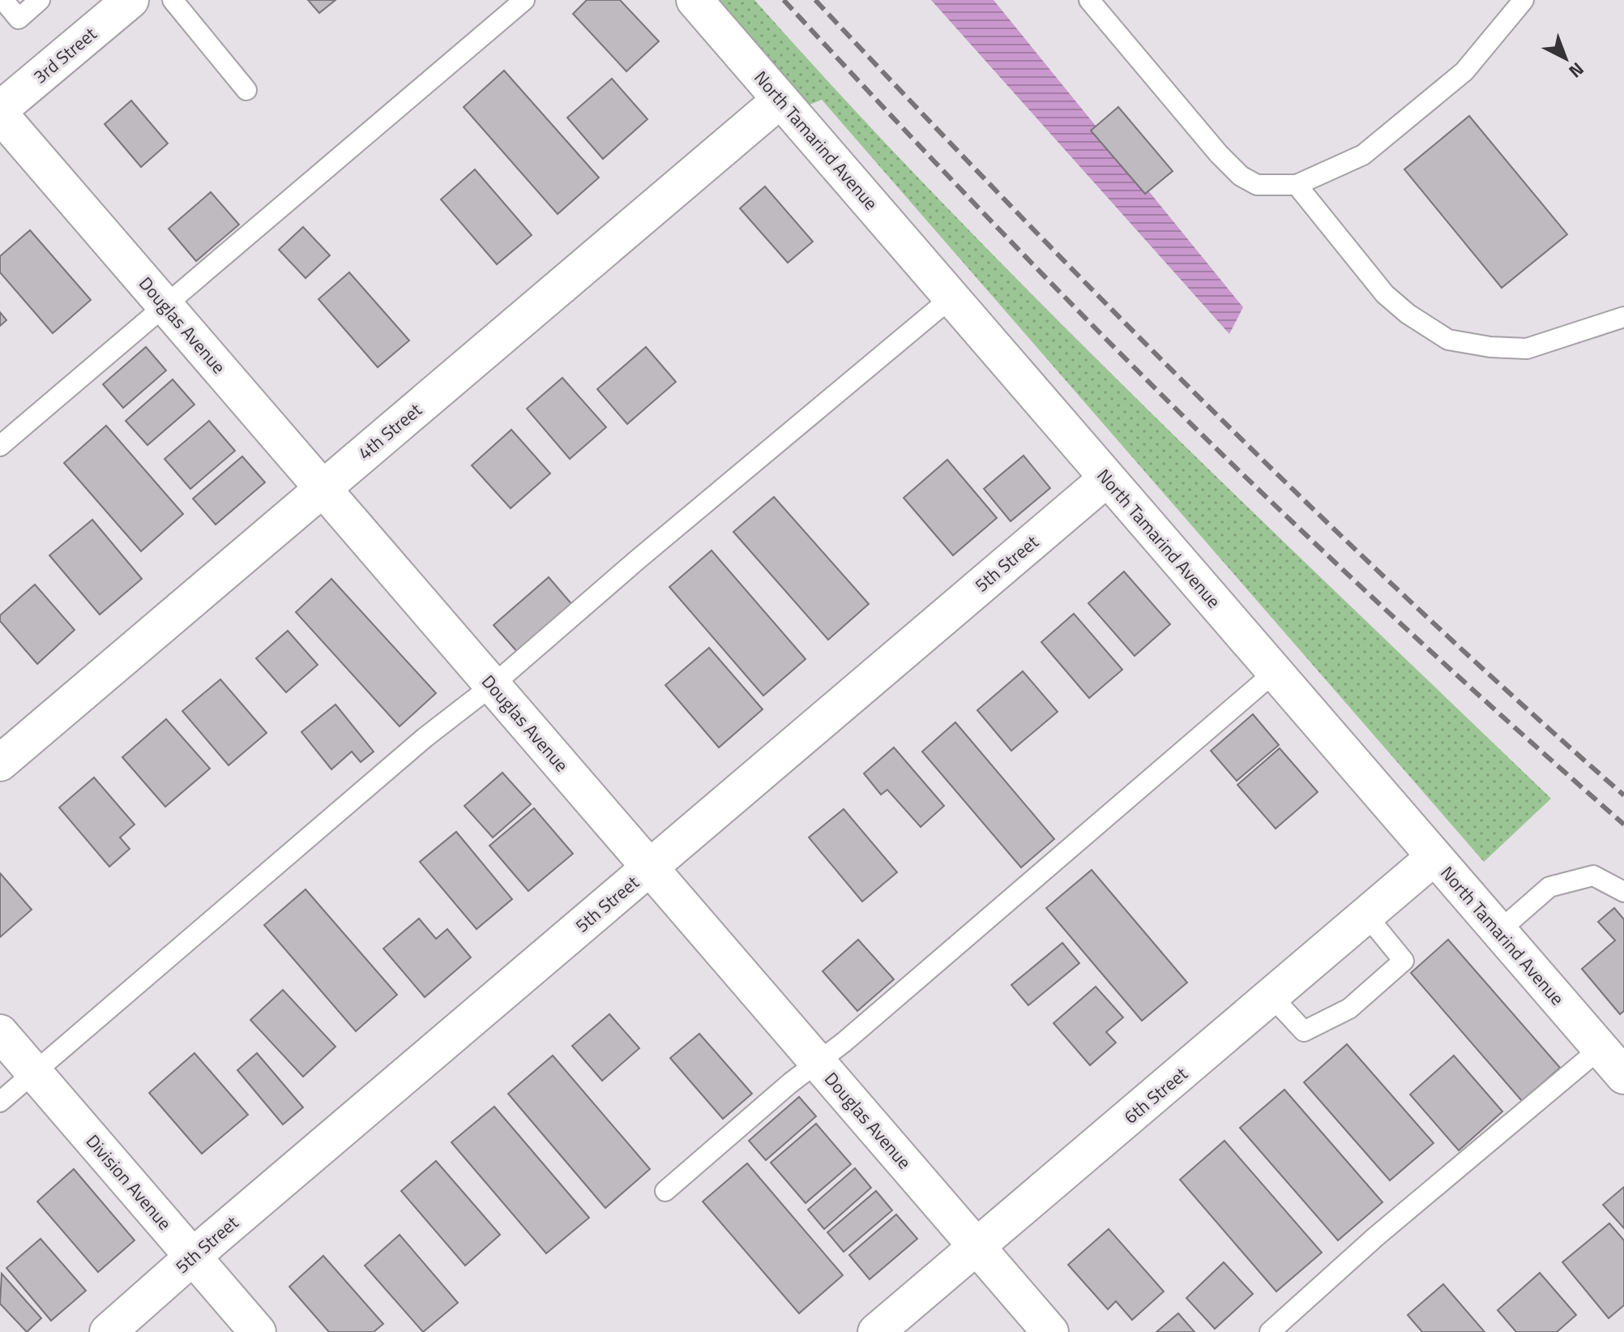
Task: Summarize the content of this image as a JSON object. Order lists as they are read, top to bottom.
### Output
{
  "streets": {
    "street": [
      "3rd Street",
      "North Tamarind Avenue",
      "Douglas Avenue",
      "4th Street",
      "5th Street",
      "6th Street",
      "Division Avenue"
    ]
  },
  "crossings": [
    ["3rd Street", "Douglas Avenue"],
    ["North Tamarind Avenue", "4th Street"],
    ["North Tamarind Avenue", "5th Street"],
    ["North Tamarind Avenue", "6th Street"],
    ["Douglas Avenue", "4th Street"],
    ["Douglas Avenue", "5th Street"],
    ["Douglas Avenue", "6th Street"],
    ["5th Street", "Division Avenue"]
  ],
  "north": "bottom right"
}
